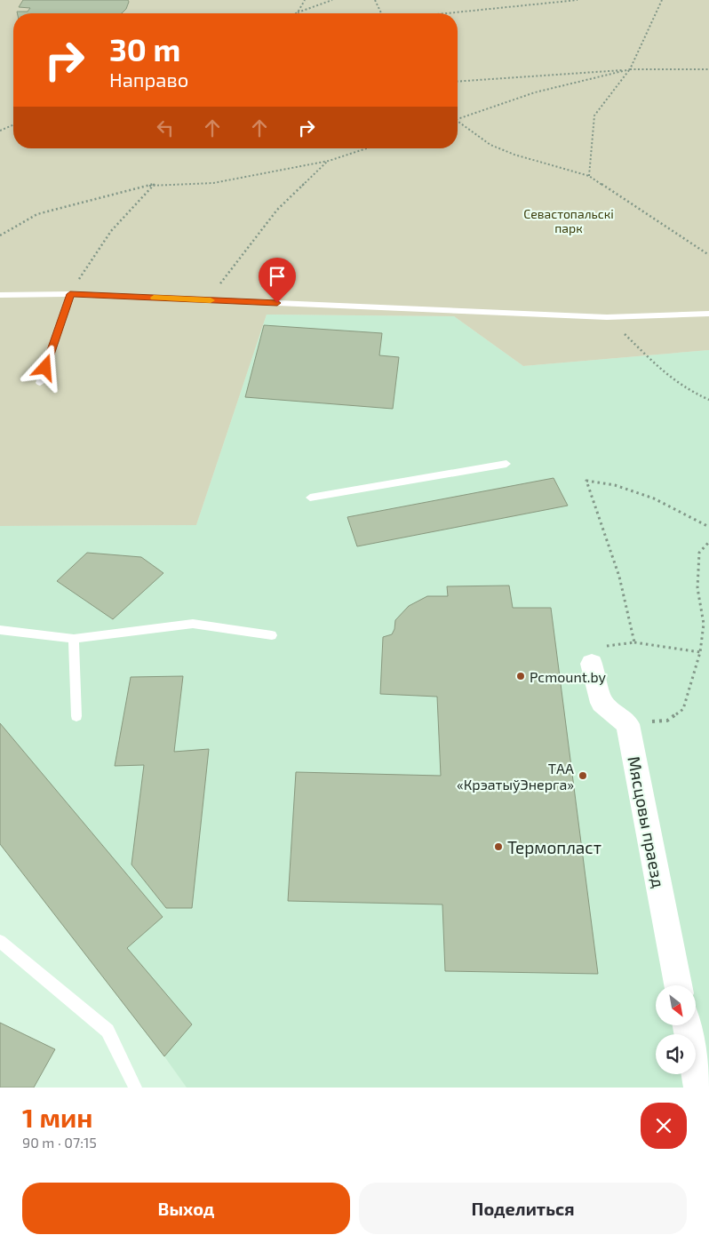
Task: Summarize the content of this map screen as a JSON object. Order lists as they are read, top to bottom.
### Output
{
  "streets": {
    "street": ["Мясцовы праезд"]
  },
  "parks": ["Севастопальскі парк"],
  "places": ["Pcmount.by", "ТАА «КрэатыўЭнерга»", "Термопласт"],
  "north": "bottom right",
  "page": {
    "turn": ["30 m", "Направо"],
    "heading": ["1 мин", "90 m · 07:15"],
    "buttons": ["Выход", "Поделиться"]
  }
}
